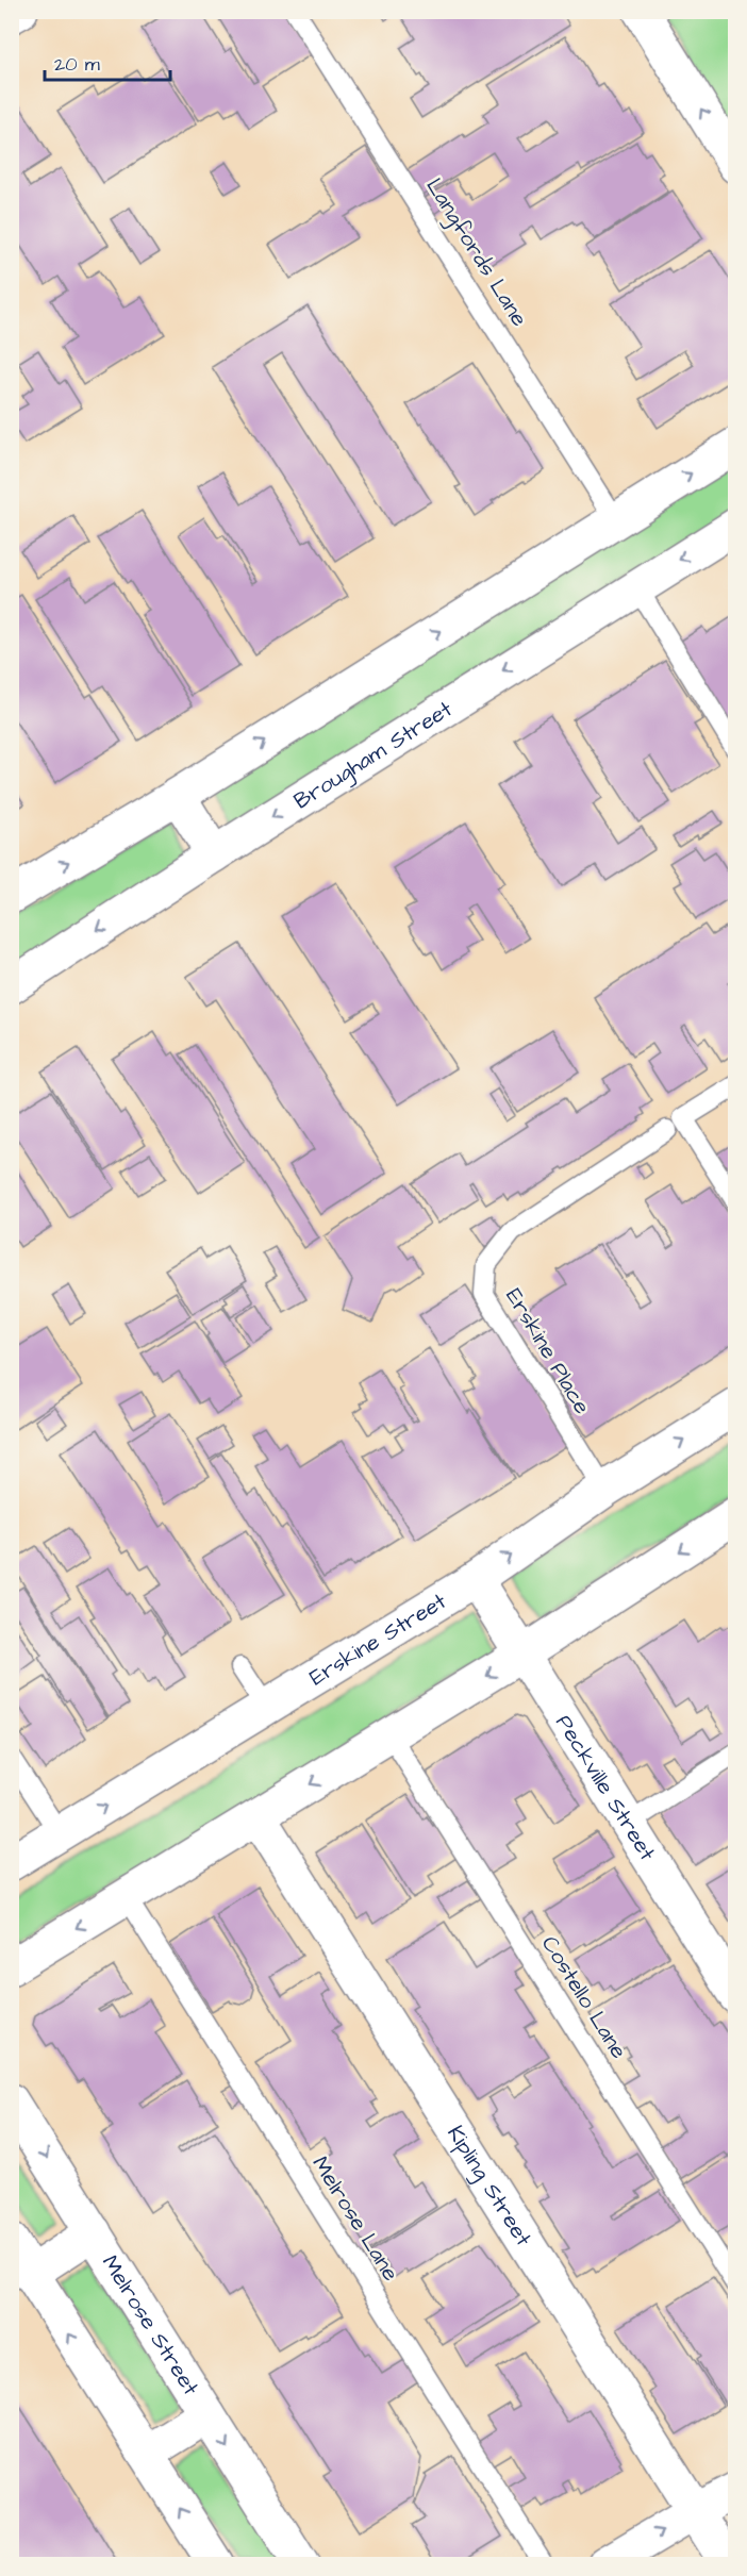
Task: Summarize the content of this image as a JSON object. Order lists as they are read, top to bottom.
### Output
{
  "streets": {
    "street": [
      "Brougham Street",
      "Erskine Street",
      "Peckville Street",
      "Kipling Street",
      "Melrose Street"
    ],
    "lane": [
      "Langfords Lane",
      "Erskine Place",
      "Costello Lane",
      "Melrose Lane"
    ]
  },
  "crossings": [
    ["Erskine Place", "Erskine Street"],
    ["Erskine Street", "Peckville Street"]
  ],
  "scale_bar": "20 m"
}
